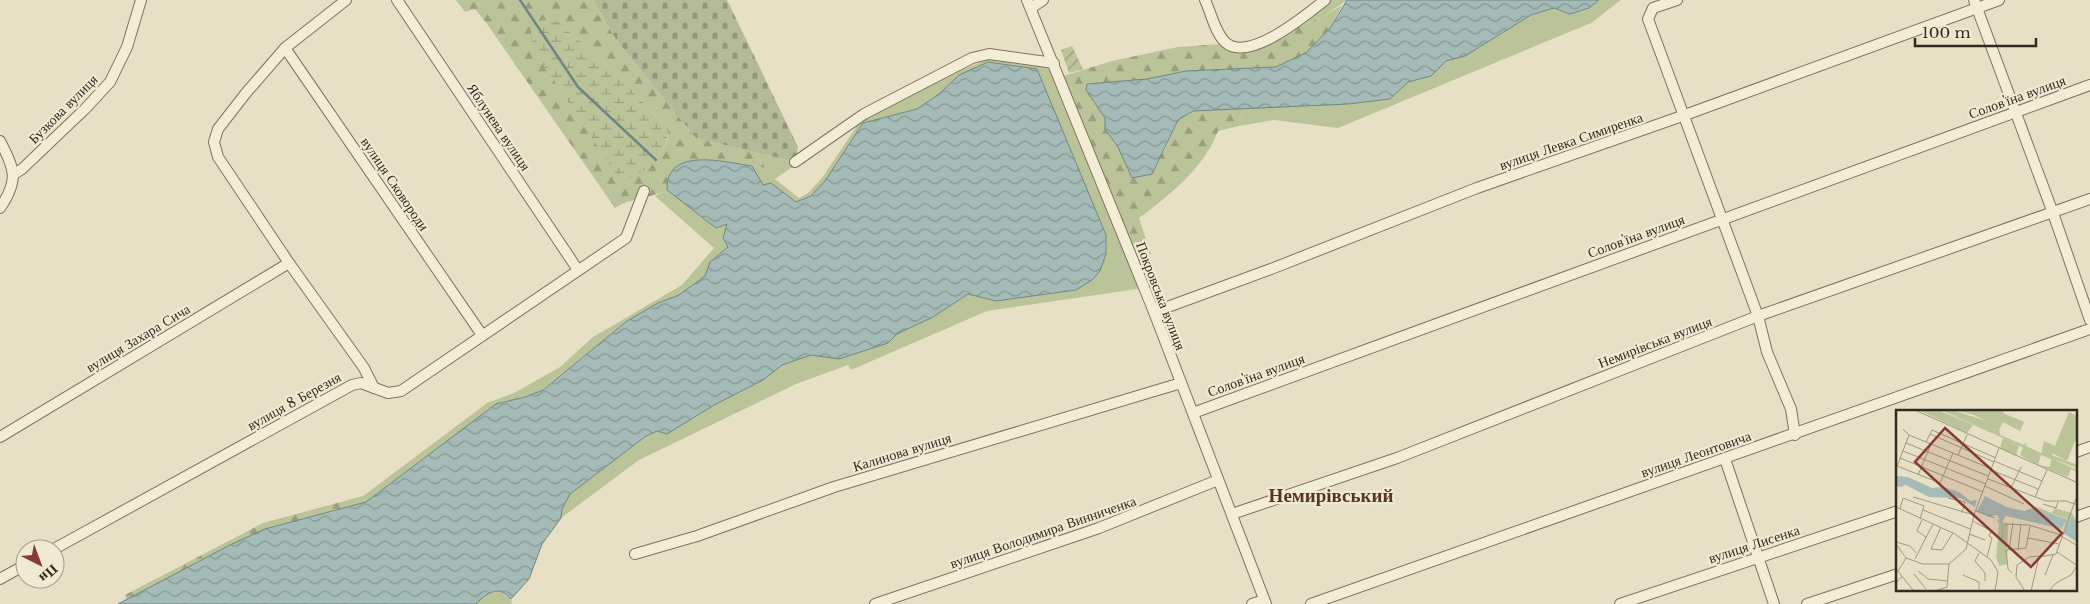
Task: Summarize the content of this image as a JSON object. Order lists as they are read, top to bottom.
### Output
{
  "streets": {
    "street": [
      "Соловʼїна вулиця",
      "Бузкова вулиця",
      "Яблунева вулиця",
      "вулиця Левка Симиренка",
      "вулиця Сковороди",
      "Покровська вулиця",
      "вулиця Захара Сича",
      "Немирівська вулиця",
      "вулиця 8 Березня",
      "Калинова вулиця",
      "вулиця Леонтовича",
      "вулиця Володимира Винниченка",
      "вулиця Лисенка"
    ]
  },
  "crossings": [
    ["Соловʼїна вулиця", "Покровська вулиця"],
    ["Яблунева вулиця", "вулиця 8 Березня"],
    ["вулиця Левка Симиренка", "Покровська вулиця"],
    ["вулиця Сковороди", "вулиця 8 Березня"],
    ["Покровська вулиця", "Немирівська вулиця"],
    ["Покровська вулиця", "Калинова вулиця"],
    ["Покровська вулиця", "вулиця Володимира Винниченка"]
  ],
  "districts": ["Немирівський"],
  "scale_bar": "100 m",
  "north": "bottom right"
}
